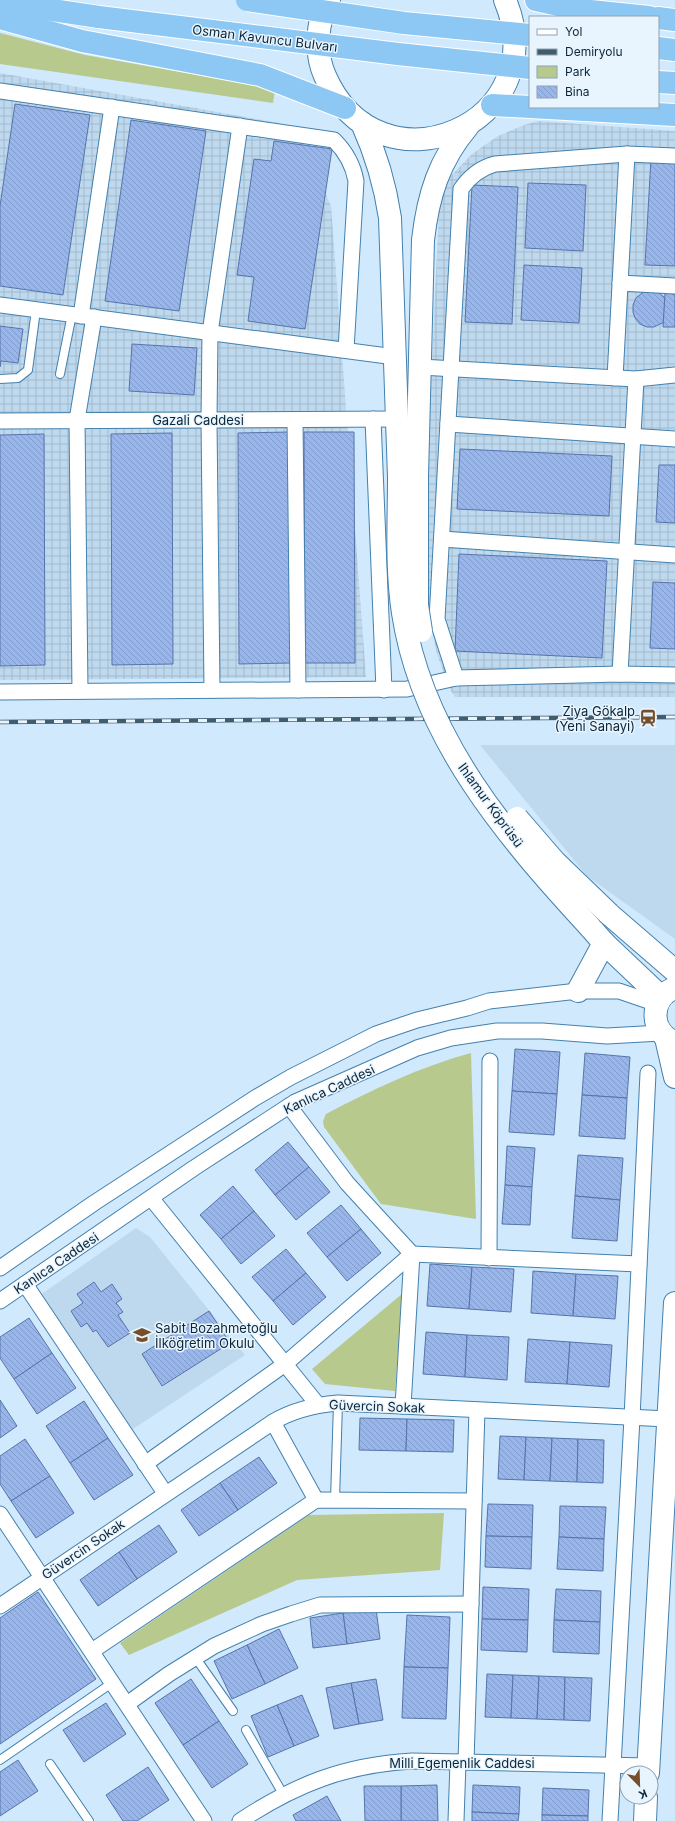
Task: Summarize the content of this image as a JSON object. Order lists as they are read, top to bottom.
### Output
{
  "streets": {
    "highway": ["Osman Kavuncu Bulvarı"],
    "street": [
      "Gazali Caddesi",
      "Ihlamur Köprüsü",
      "Kanlıca Caddesi",
      "Güvercin Sokak",
      "Milli Egemenlik Caddesi"
    ]
  },
  "crossings": [
    ["Ihlamur Köprüsü", "Kanlıca Caddesi"]
  ],
  "places": {
    "station": ["Ziya Gökalp (Yeni Sanayi)"],
    "school or university": ["Sabit Bozahmetoğlu İlköğretim Okulu"]
  },
  "legend": [
    "Yol",
    "Demiryolu",
    "Park",
    "Bina"
  ],
  "north": "bottom right"
}
